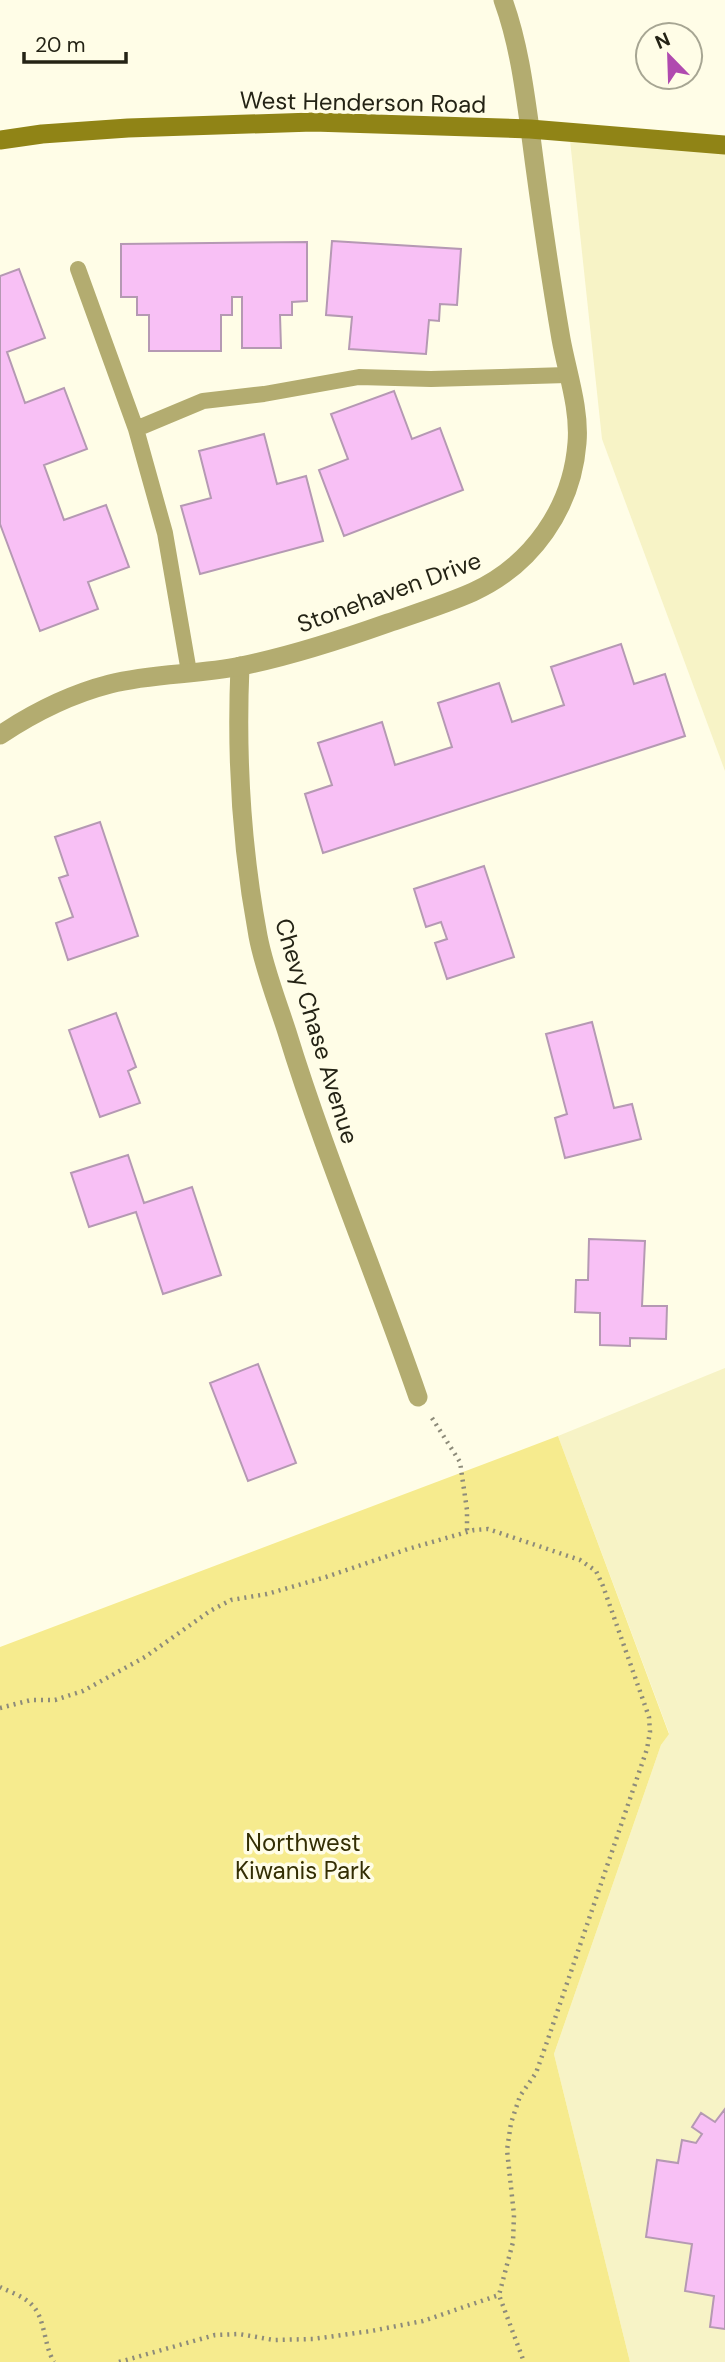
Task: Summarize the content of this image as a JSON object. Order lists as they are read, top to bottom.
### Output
{
  "streets": {
    "main road": ["West Henderson Road"],
    "street": ["Stonehaven Drive", "Chevy Chase Avenue"]
  },
  "crossings": [
    ["West Henderson Road", "Stonehaven Drive"],
    ["Stonehaven Drive", "Chevy Chase Avenue"]
  ],
  "parks": ["Northwest Kiwanis Park"],
  "scale_bar": "20 m",
  "north": "top left"
}
